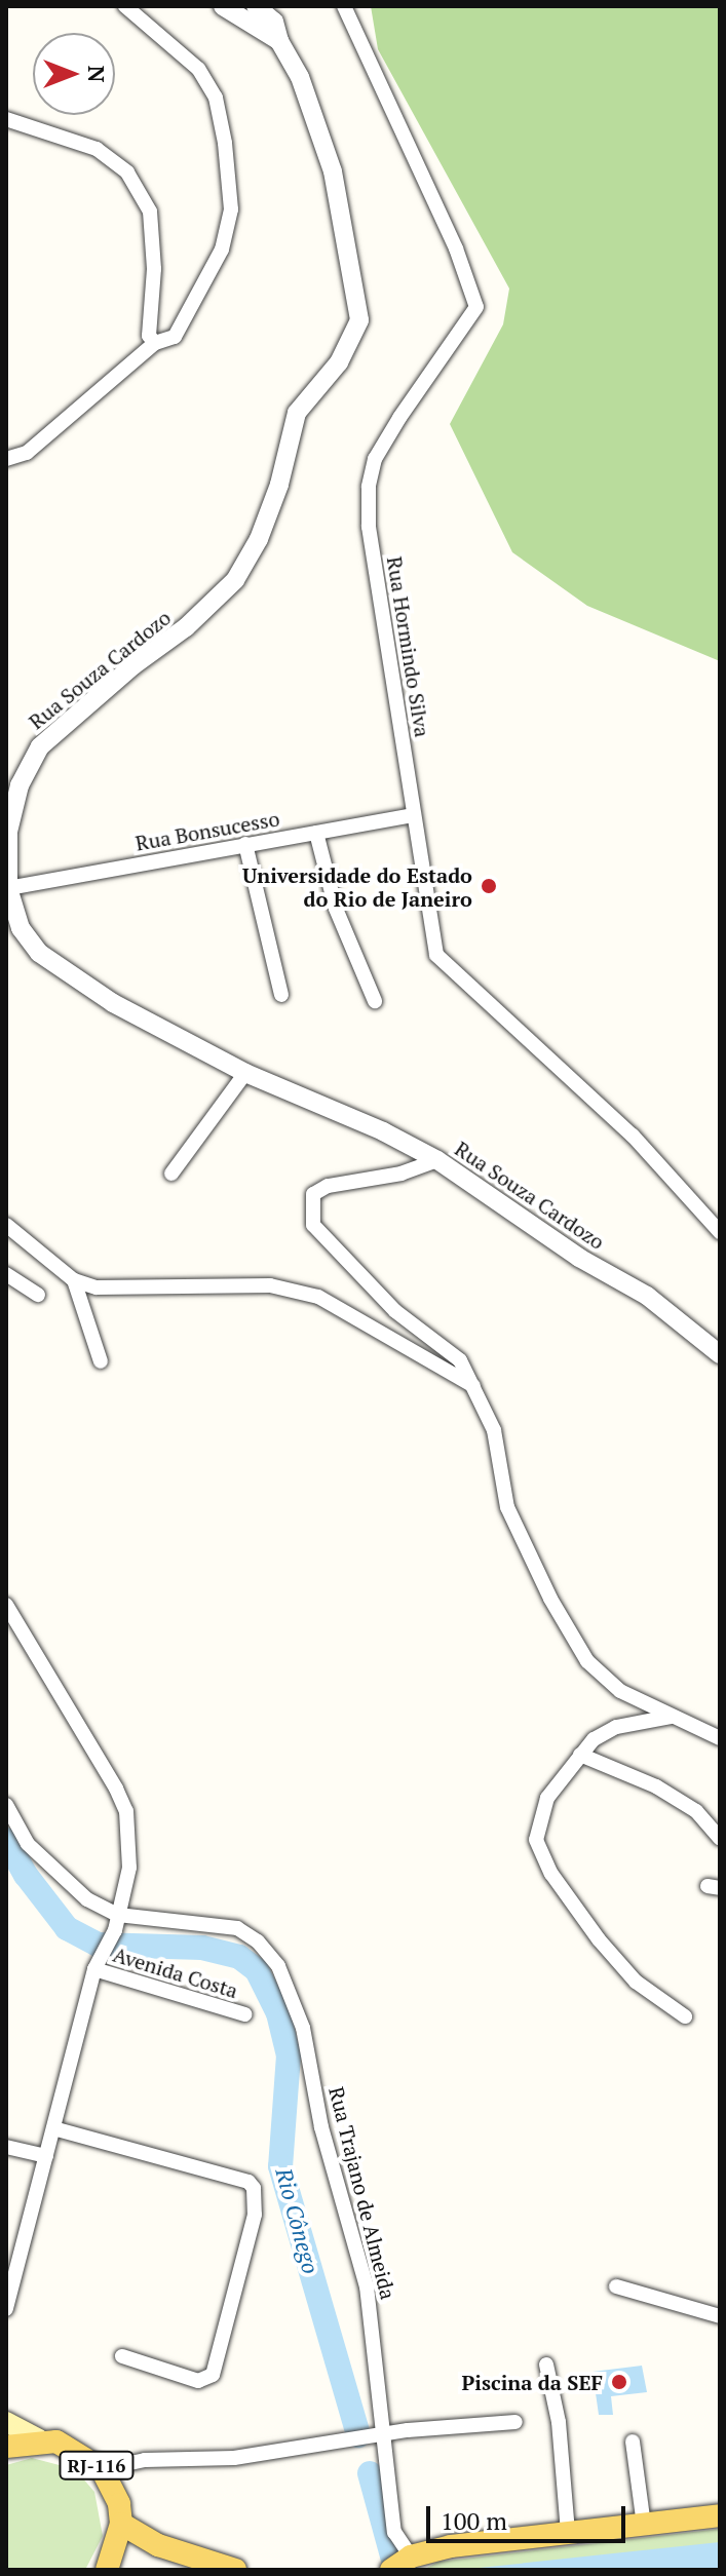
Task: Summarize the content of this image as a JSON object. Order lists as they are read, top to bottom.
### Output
{
  "streets": {
    "main road": ["RJ-116"],
    "street": [
      "Rua Hormindo Silva",
      "Rua Souza Cardozo",
      "Rua Bonsucesso",
      "Avenida Costa",
      "Rua Trajano de Almeida"
    ]
  },
  "crossings": [
    ["Rua Hormindo Silva", "Rua Bonsucesso"],
    ["Rua Souza Cardozo", "Rua Bonsucesso"]
  ],
  "water": ["Rio Cônego"],
  "places": ["Universidade do Estado do Rio de Janeiro", "Piscina da SEF"],
  "scale_bar": "100 m",
  "north": "right"
}
